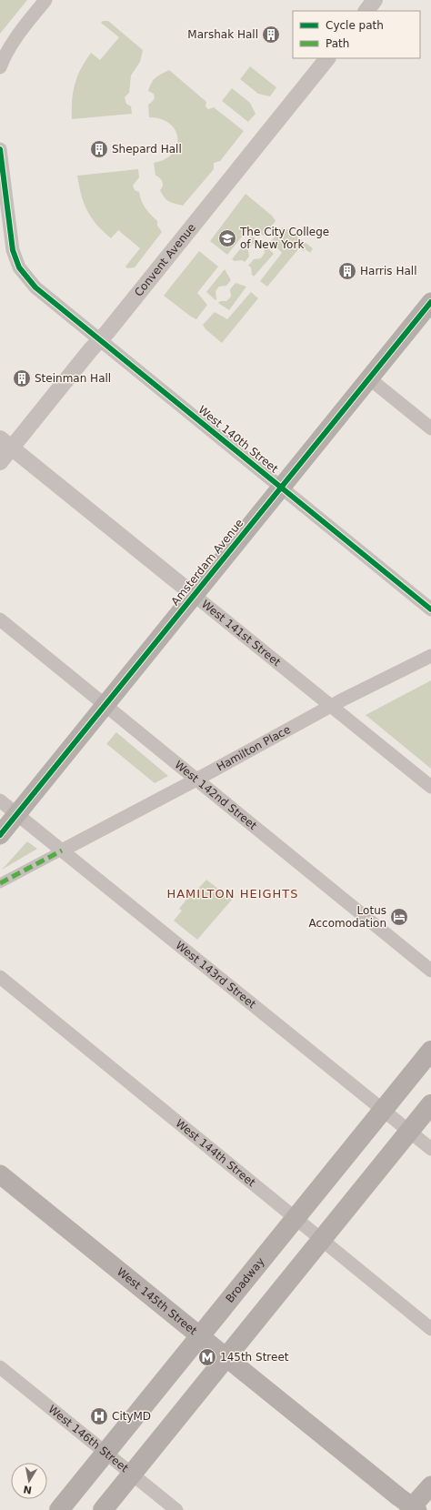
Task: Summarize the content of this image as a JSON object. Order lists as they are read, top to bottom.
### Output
{
  "streets": {
    "main road": ["Amsterdam Avenue", "Broadway", "West 145th Street"],
    "street": [
      "Convent Avenue",
      "West 140th Street",
      "West 141st Street",
      "Hamilton Place",
      "West 142nd Street",
      "West 143rd Street",
      "West 144th Street",
      "West 146th Street"
    ]
  },
  "crossings": [
    ["Convent Avenue", "West 140th Street"],
    ["Convent Avenue", "West 141st Street"],
    ["West 140th Street", "Amsterdam Avenue"],
    ["Amsterdam Avenue", "West 141st Street"],
    ["Amsterdam Avenue", "West 142nd Street"],
    ["Amsterdam Avenue", "West 143rd Street"],
    ["West 141st Street", "Hamilton Place"],
    ["Hamilton Place", "West 142nd Street"],
    ["Hamilton Place", "West 143rd Street"],
    ["West 143rd Street", "Broadway"],
    ["West 144th Street", "Broadway"],
    ["Broadway", "West 145th Street"],
    ["Broadway", "West 146th Street"]
  ],
  "districts": ["HAMILTON HEIGHTS"],
  "places": {
    "building": [
      "Marshak Hall",
      "Shepard Hall",
      "Harris Hall",
      "Steinman Hall"
    ],
    "school or university": ["The City College of New York"],
    "hotel": ["Lotus Accomodation"],
    "metro station": ["145th Street"],
    "hospital": ["CityMD"]
  },
  "legend": ["Cycle path", "Path"],
  "north": "bottom"
}
